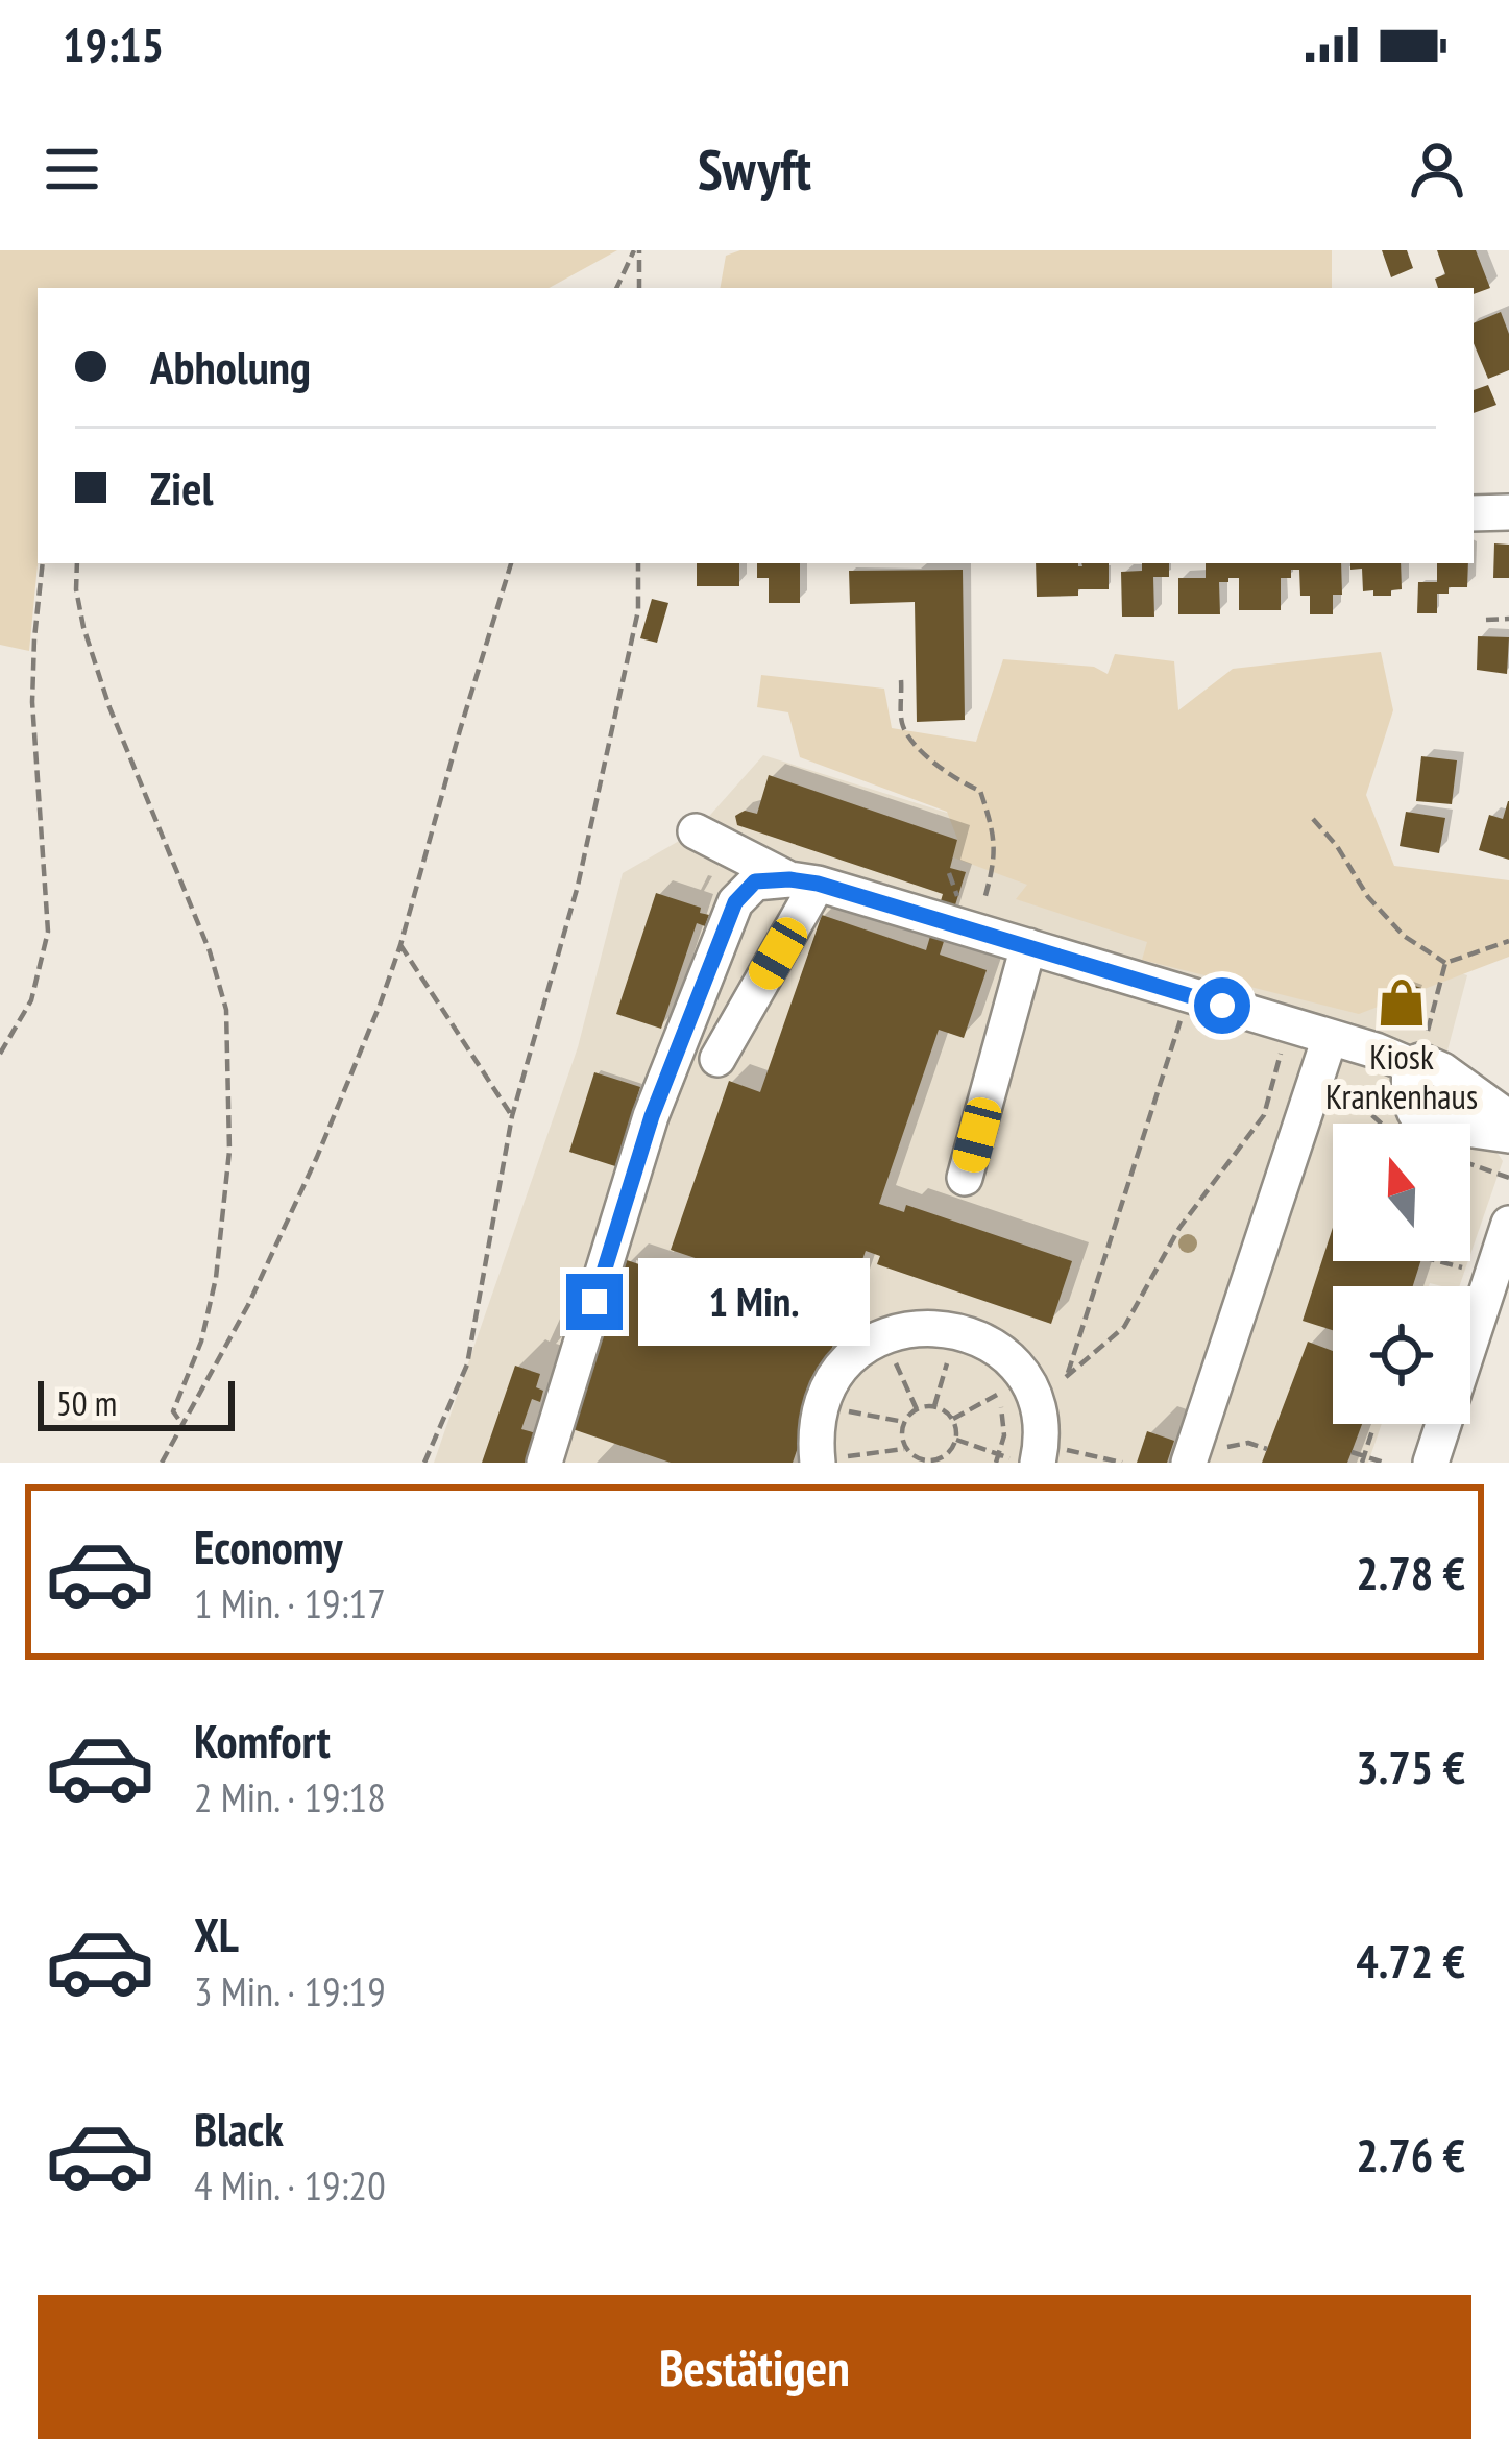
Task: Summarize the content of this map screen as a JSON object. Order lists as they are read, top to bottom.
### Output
{
  "places": {
    "shop": ["Kiosk Krankenhaus"]
  },
  "scale_bar": "50 m",
  "north": "top",
  "page": {
    "status": "19:15",
    "header": "Swyft",
    "banner": ["Abholung", "Ziel"],
    "bubble": "1 Min.",
    "scale": "50 m",
    "list": [
      {
        "name": "Economy",
        "note": "1 Min. · 19:17",
        "value": "2.78 €"
      },
      {
        "name": "Komfort",
        "note": "2 Min. · 19:18",
        "value": "3.75 €"
      },
      {
        "name": "XL",
        "note": "3 Min. · 19:19",
        "value": "4.72 €"
      },
      {
        "name": "Black",
        "note": "4 Min. · 19:20",
        "value": "2.76 €"
      }
    ],
    "buttons": "Bestätigen"
  }
}
